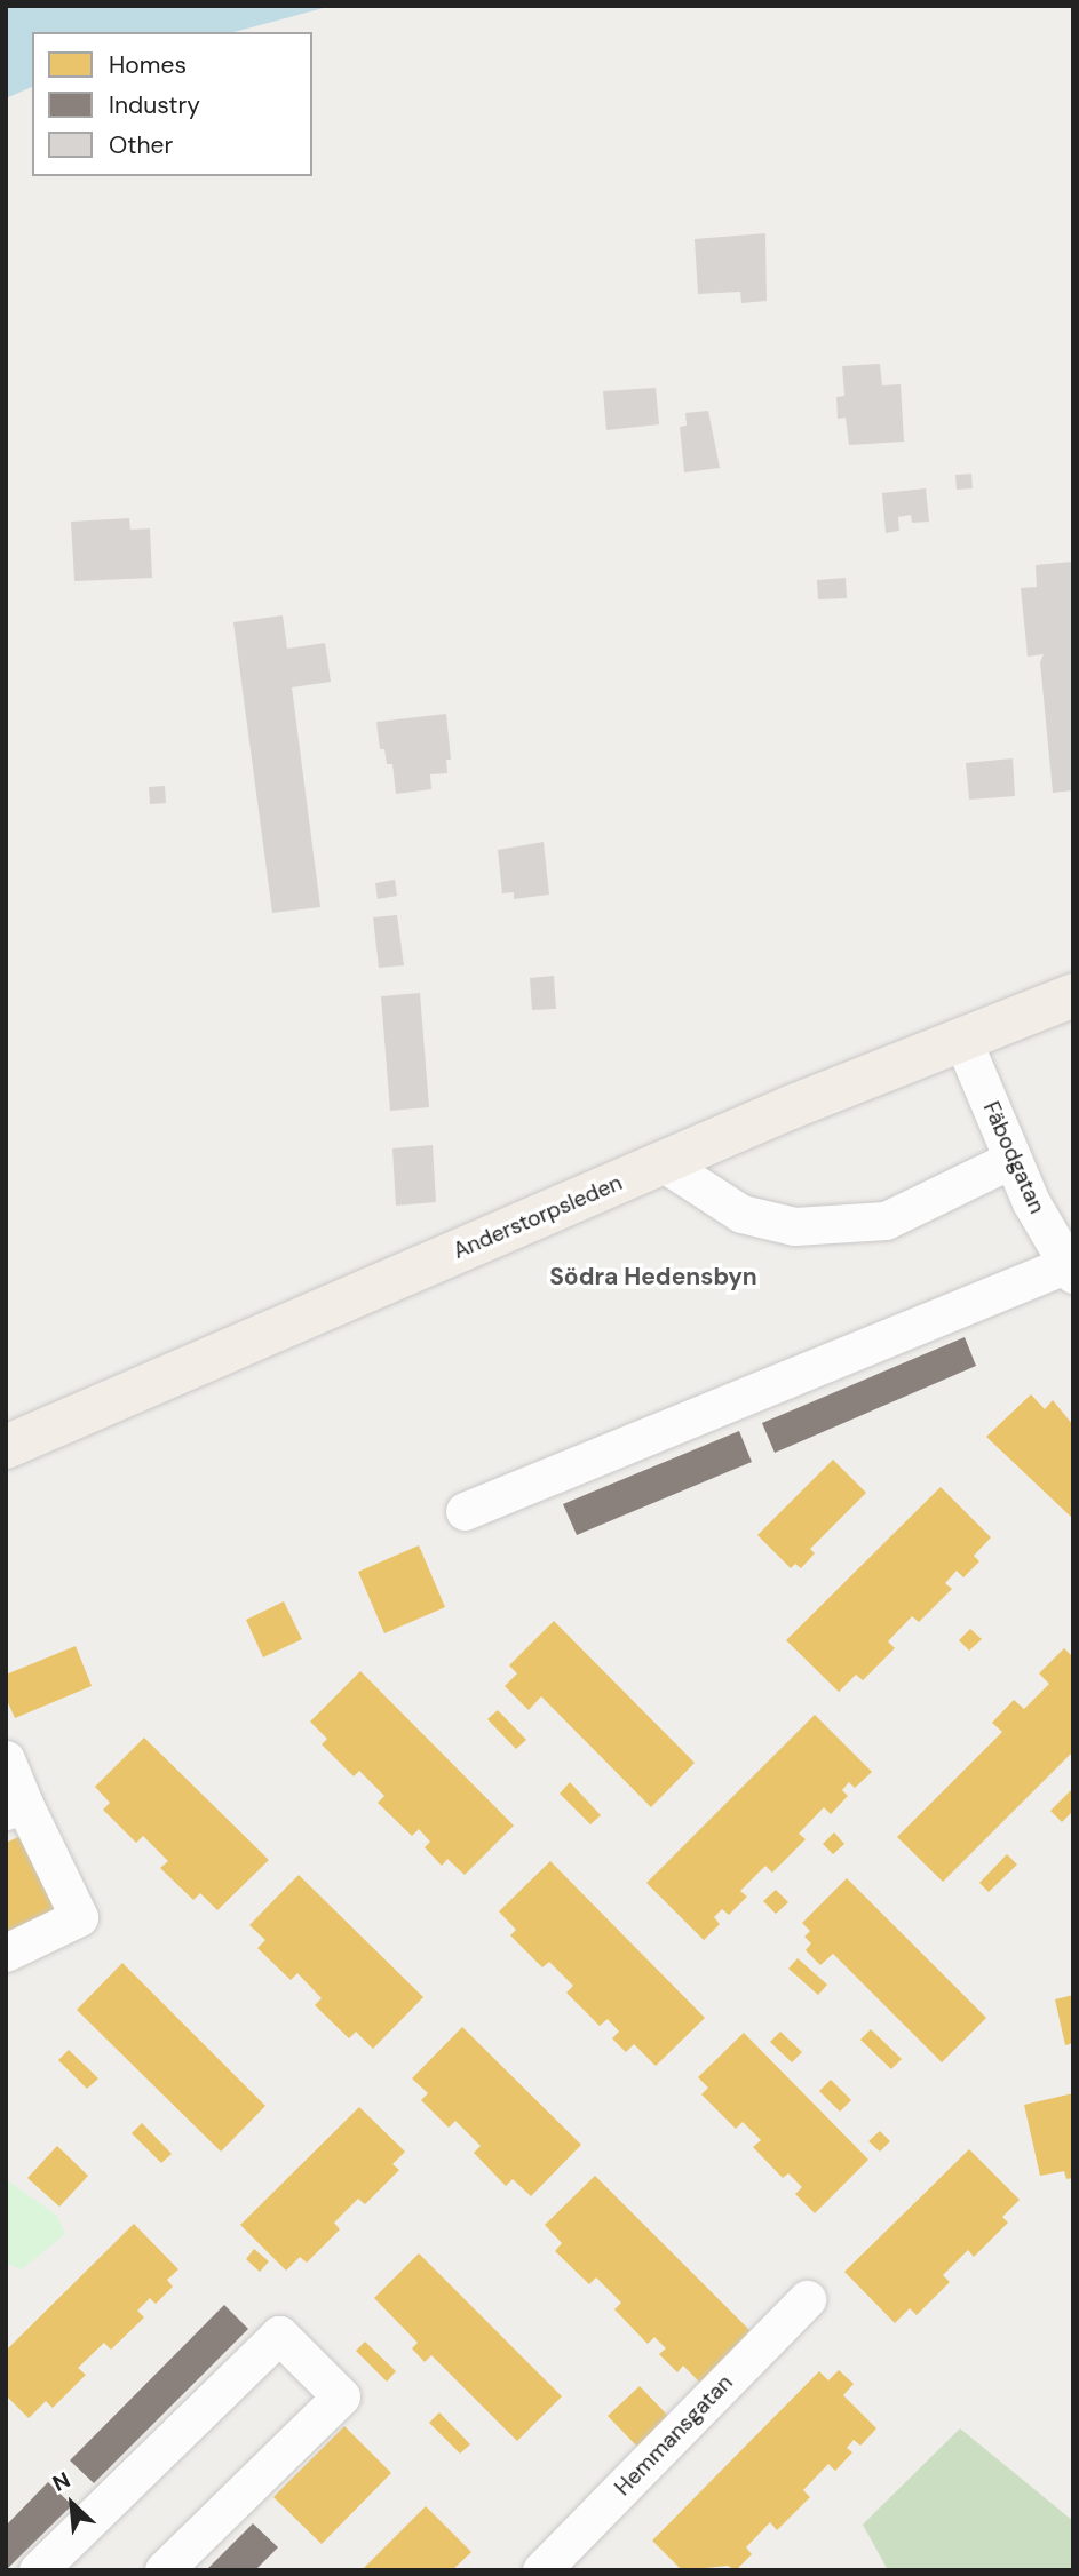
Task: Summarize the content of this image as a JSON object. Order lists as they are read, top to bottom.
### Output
{
  "streets": {
    "main road": ["Anderstorpsleden"],
    "street": ["Fäbodgatan", "Hemmansgatan"]
  },
  "crossings": [
    ["Fäbodgatan", "Anderstorpsleden"]
  ],
  "districts": ["Södra Hedensbyn"],
  "legend": ["Homes", "Industry", "Other"],
  "north": "top left"
}
